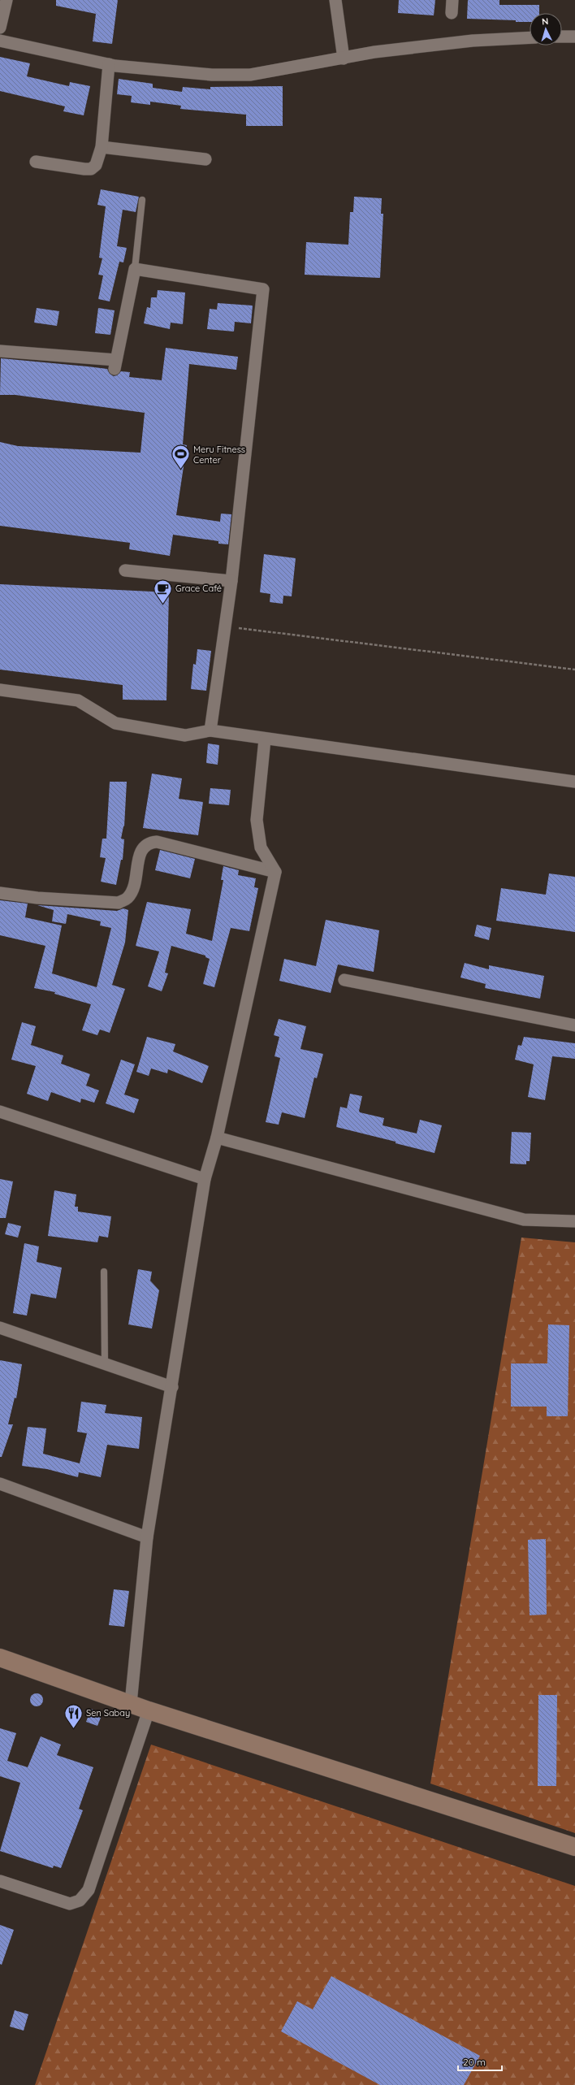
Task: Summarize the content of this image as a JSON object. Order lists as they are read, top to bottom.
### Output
{
  "places": {
    "sports": ["Meru Fitness Center"],
    "cafe": ["Grace Café"],
    "restaurant": ["Sen Sabay"]
  },
  "scale_bar": "20 m",
  "north": "top"
}
